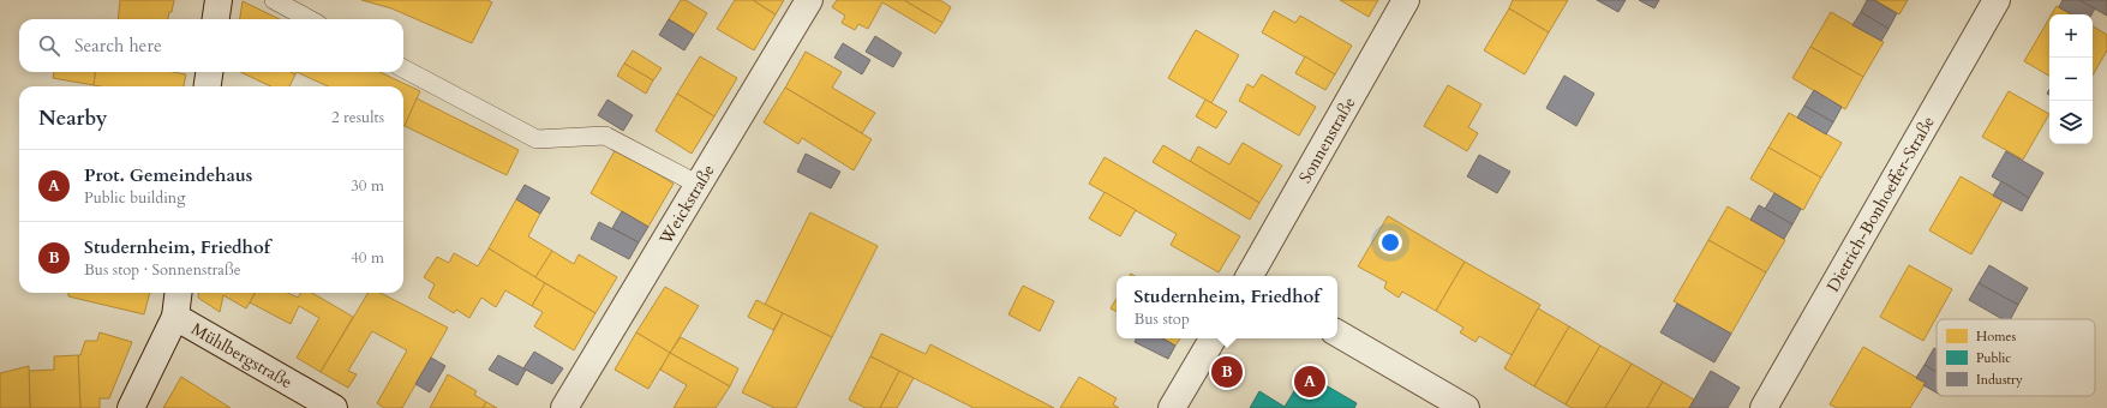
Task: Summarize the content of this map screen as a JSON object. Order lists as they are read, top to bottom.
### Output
{
  "streets": {
    "street": [
      "Sonnenstraße",
      "Weickstraße",
      "Dietrich-Bonhoeffer-Straße",
      "Mühlbergstraße"
    ]
  },
  "legend": ["Homes", "Public", "Industry"],
  "page": {
    "map_buttons": ["+", "−"],
    "search": "Search here",
    "heading": ["Nearby", "2 results"],
    "list": [
      {
        "mark": "A",
        "name": "Prot. Gemeindehaus",
        "note": "Public building",
        "value": "30 m"
      },
      {
        "mark": "B",
        "name": "Studernheim, Friedhof",
        "note": "Bus stop · Sonnenstraße",
        "value": "40 m"
      }
    ],
    "popup": ["Studernheim, Friedhof", "Bus stop"],
    "pins": ["B", "A"]
  }
}
